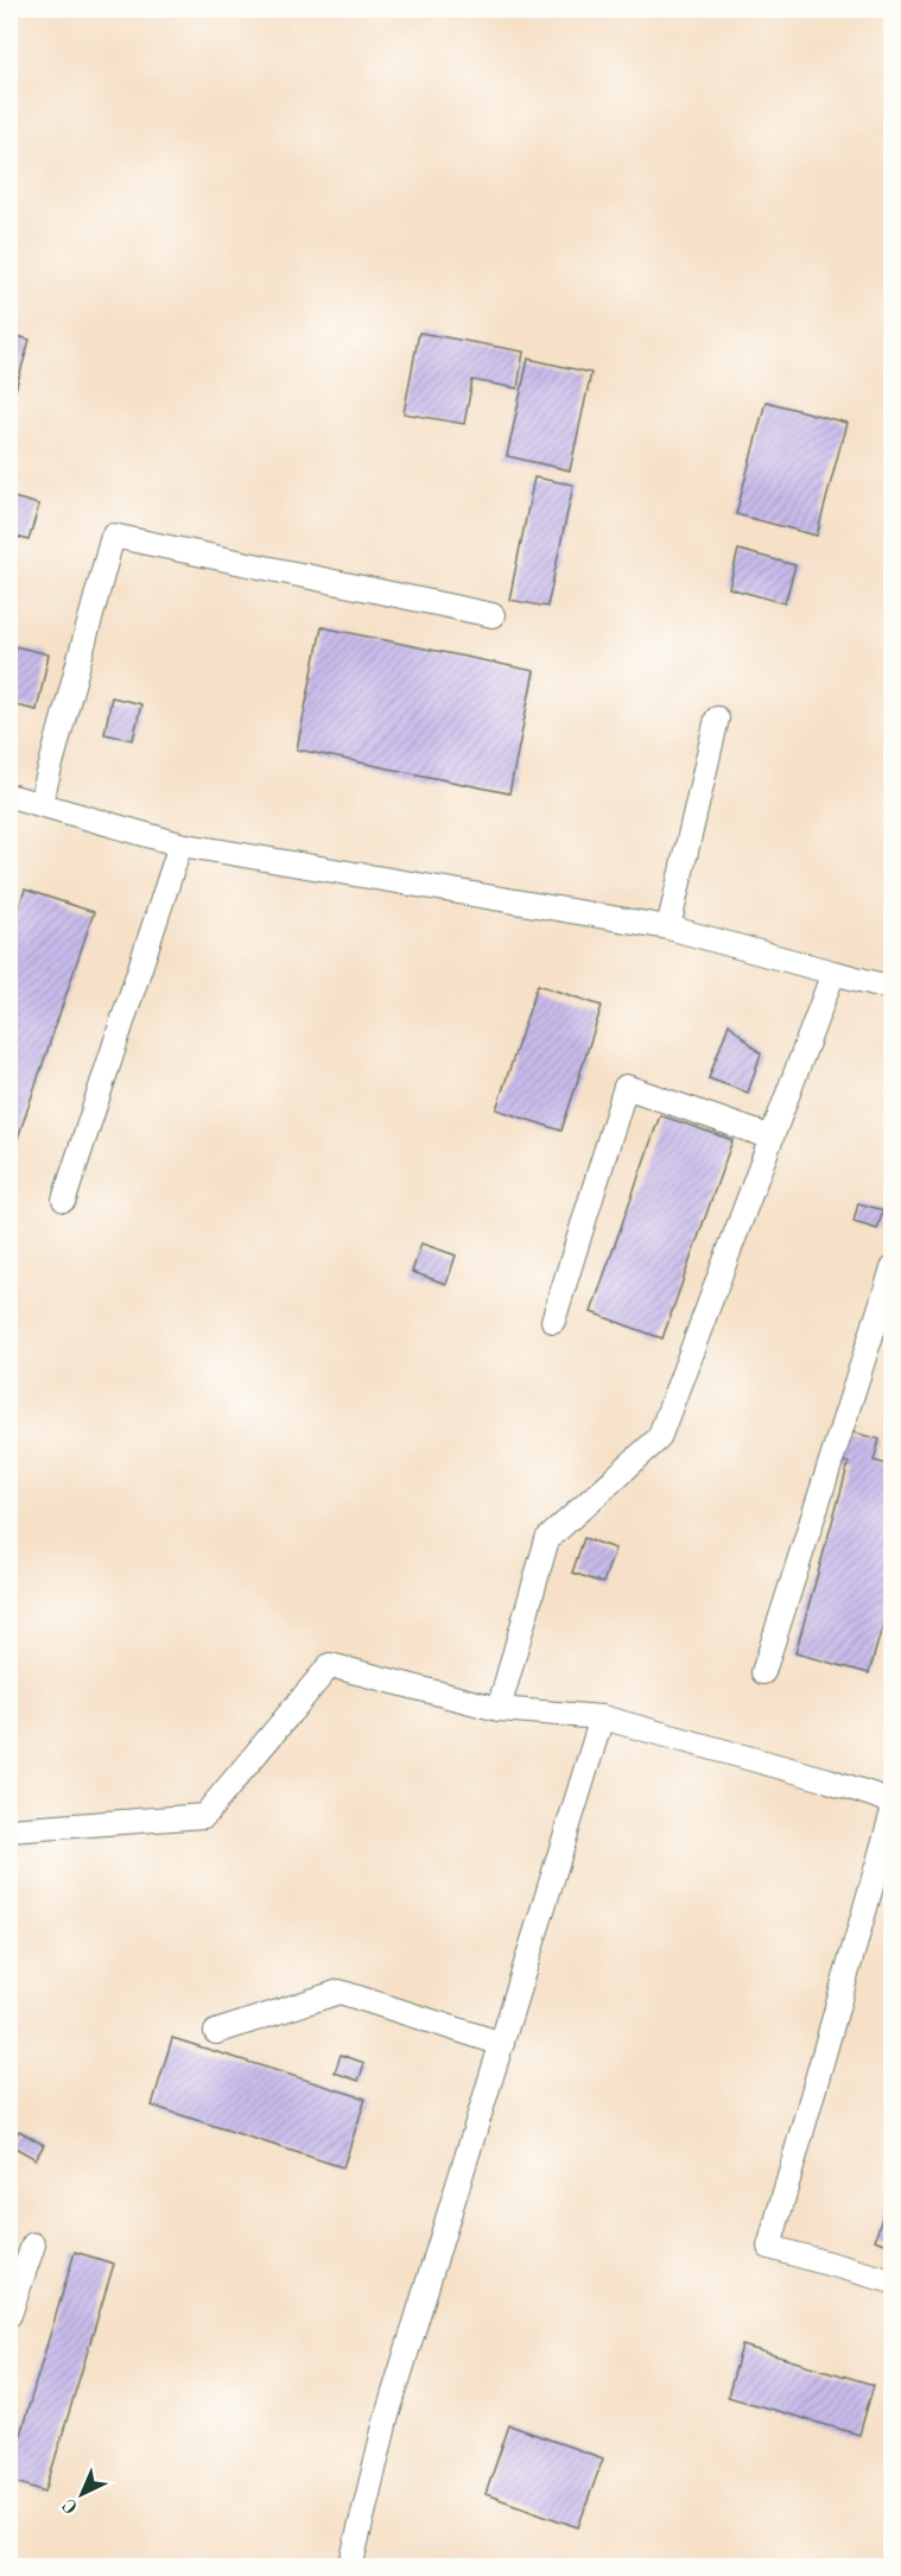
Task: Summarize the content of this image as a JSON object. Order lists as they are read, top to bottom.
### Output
{
  "north": "bottom left"
}
